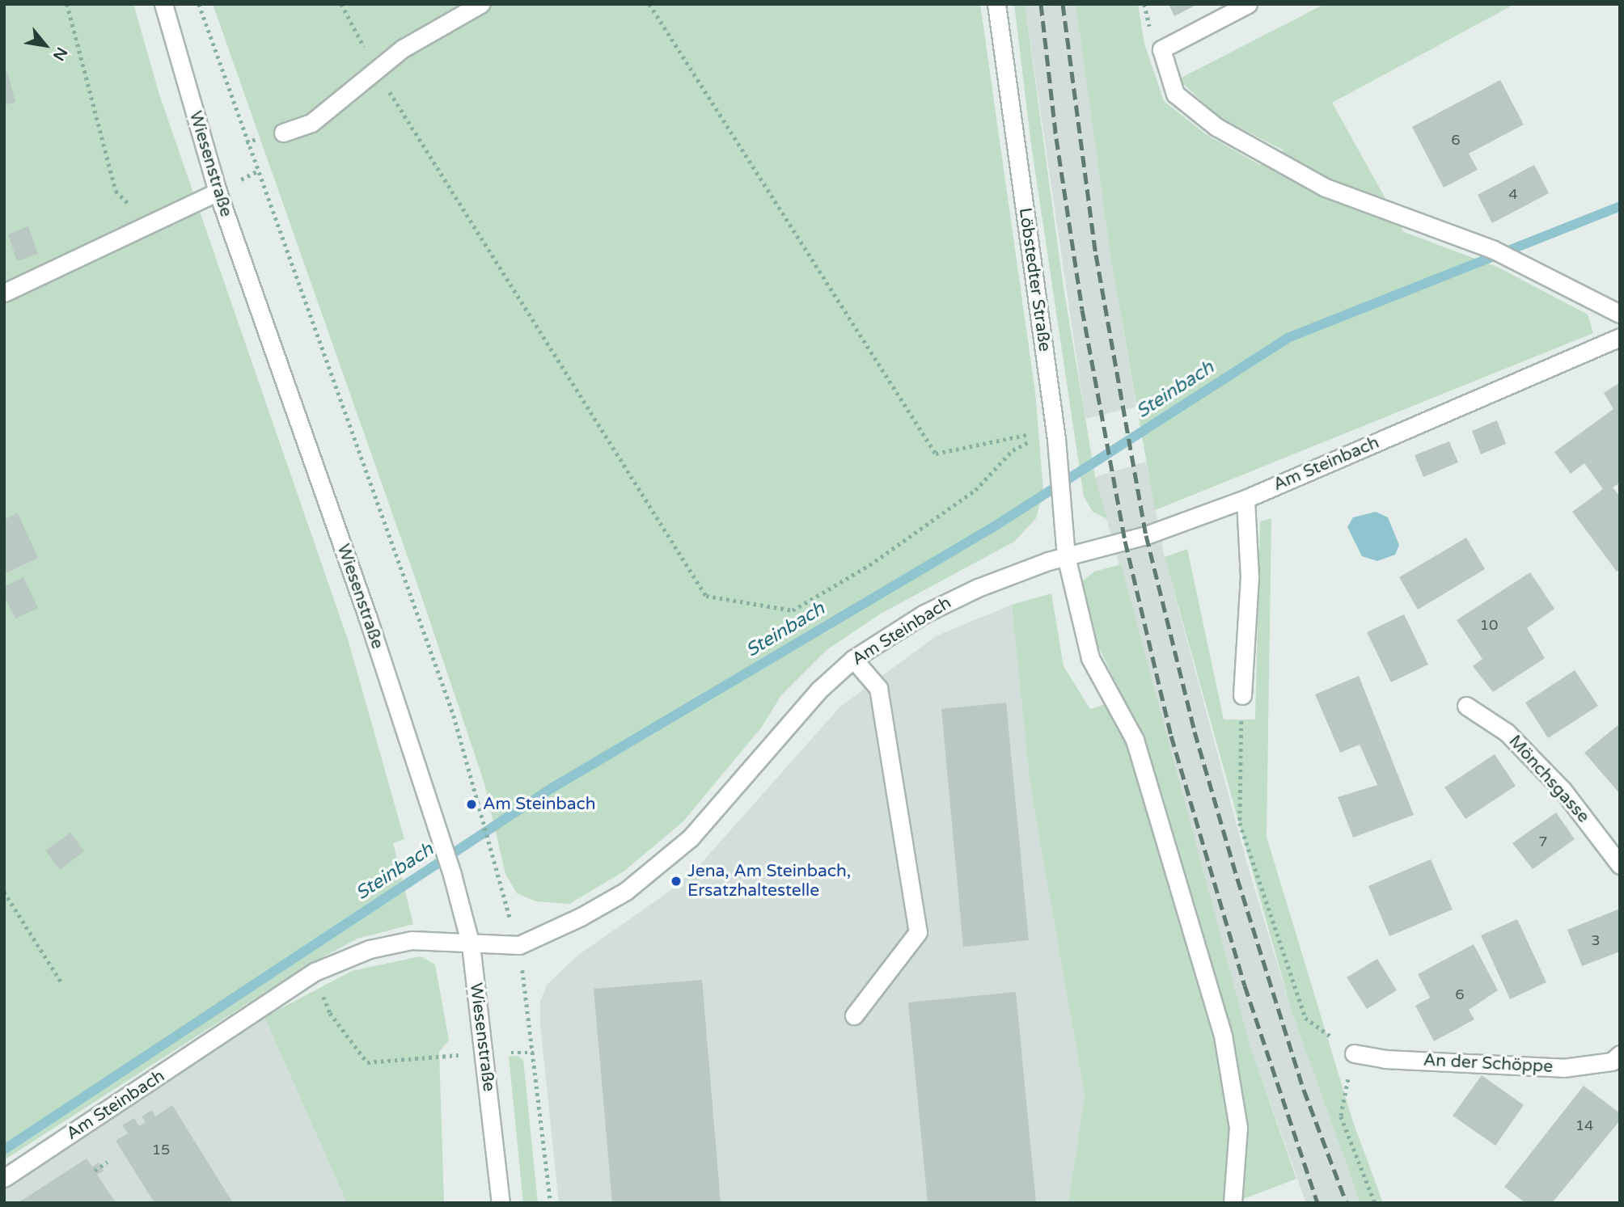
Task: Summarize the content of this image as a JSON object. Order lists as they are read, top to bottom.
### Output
{
  "streets": {
    "street": [
      "Wiesenstraße",
      "Löbstedter Straße",
      "Am Steinbach",
      "Mönchsgasse",
      "An der Schöppe"
    ]
  },
  "crossings": [
    ["Wiesenstraße", "Am Steinbach"],
    ["Löbstedter Straße", "Am Steinbach"]
  ],
  "water": ["Steinbach"],
  "places": ["Am Steinbach", "Jena, Am Steinbach, Ersatzhaltestelle"],
  "house_numbers": [
    "6",
    "4",
    "10",
    "7",
    "3",
    "6",
    "14",
    "15"
  ],
  "north": "bottom right"
}
